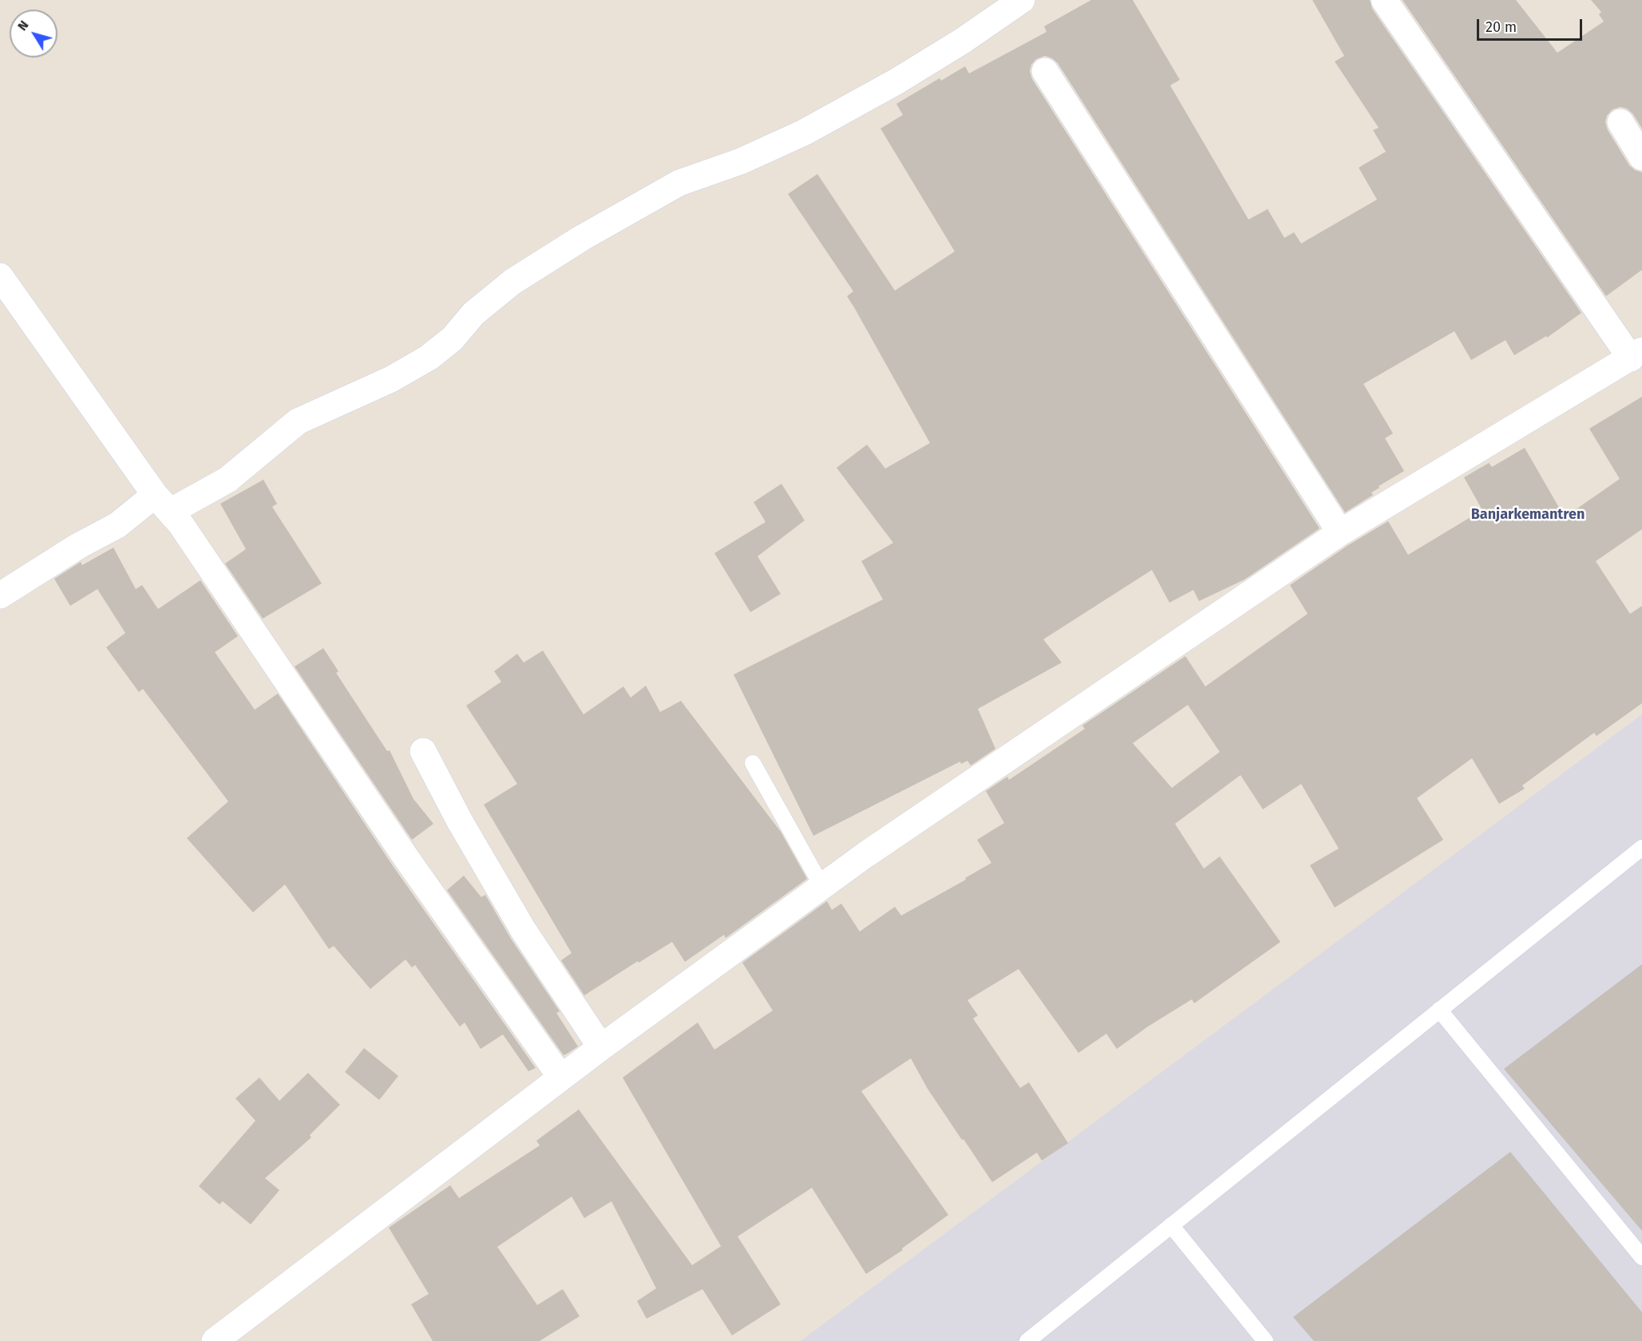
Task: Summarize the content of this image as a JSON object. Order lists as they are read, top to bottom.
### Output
{
  "districts": ["Banjarkemantren"],
  "scale_bar": "20 m",
  "north": "top left"
}
